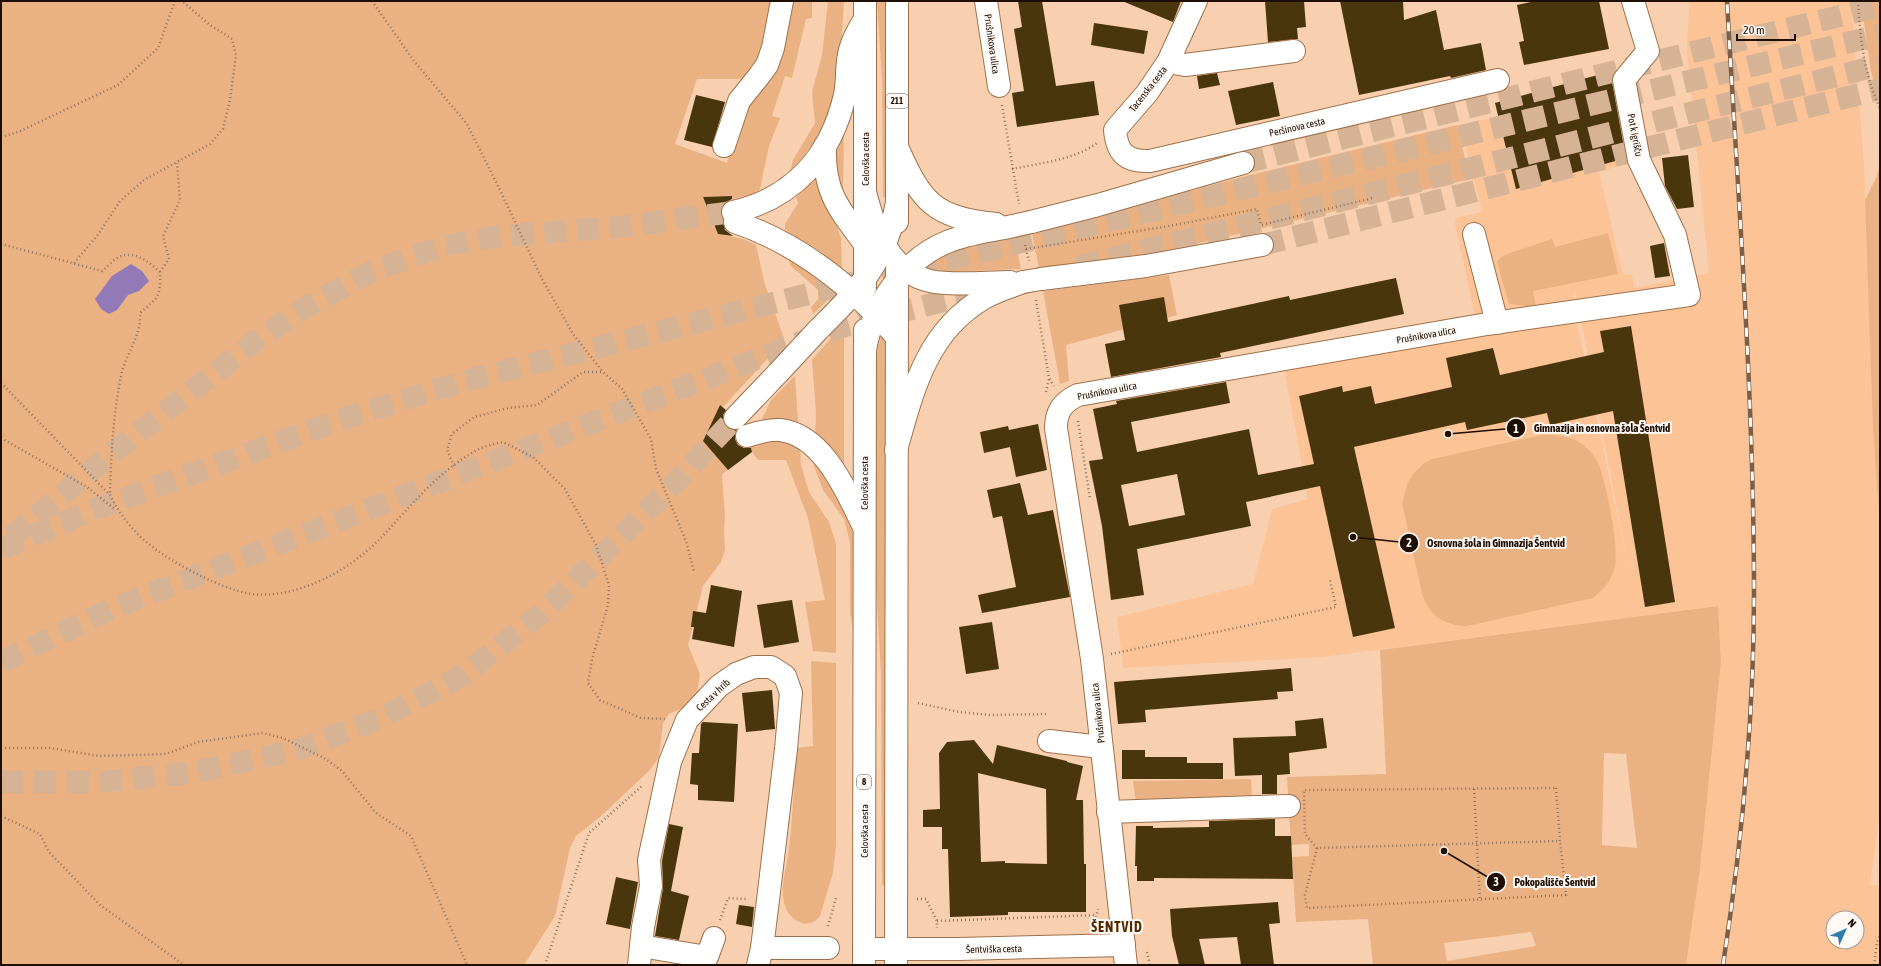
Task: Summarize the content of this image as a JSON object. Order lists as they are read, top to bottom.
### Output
{
  "streets": {
    "main road": [
      "Prušnikova ulica",
      "Tacenska cesta",
      "211",
      "Peršinova cesta",
      "Pot k igrišču",
      "Celovška cesta",
      "Cesta v hrib",
      "8",
      "Šentviška cesta"
    ]
  },
  "crossings": [
    ["Prušnikova ulica", "Pot k igrišču"],
    ["Prušnikova ulica", "Šentviška cesta"],
    ["Tacenska cesta", "Peršinova cesta"],
    ["211", "Celovška cesta"],
    ["Celovška cesta", "Šentviška cesta"]
  ],
  "districts": ["ŠENTVID"],
  "places": ["Gimnazija in osnovna šola Šentvid", "Osnovna šola in Gimnazija Šentvid", "Pokopališče Šentvid"],
  "scale_bar": "20 m",
  "north": "top right"
}
